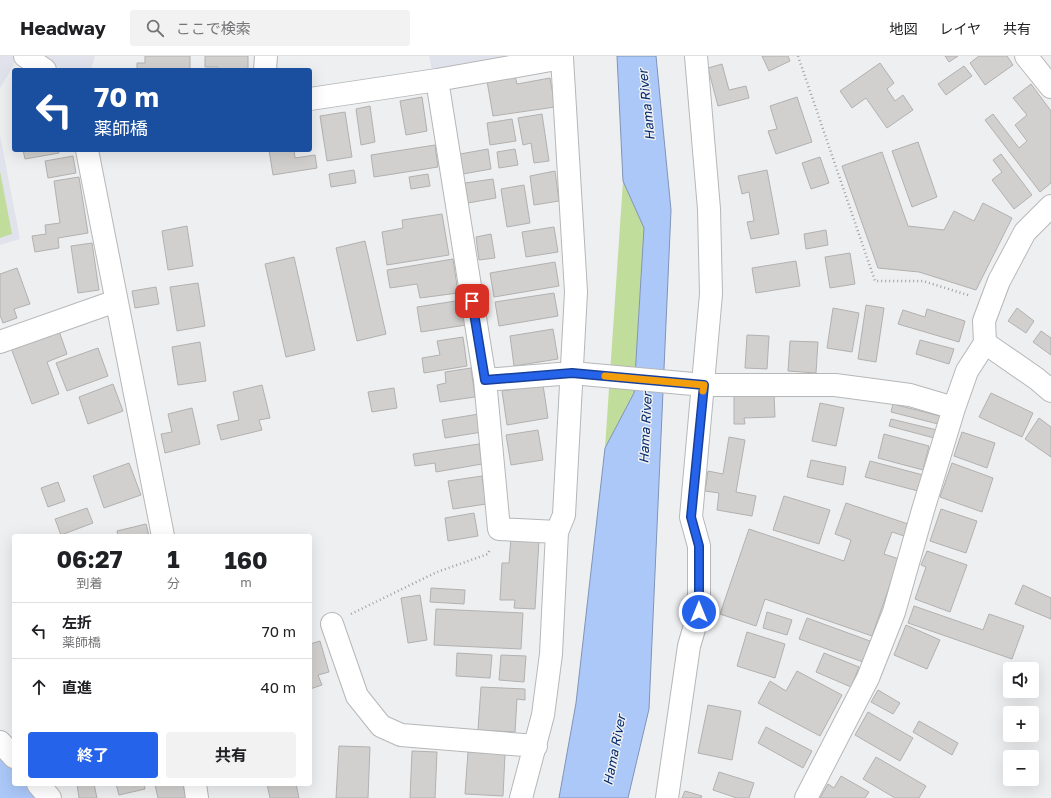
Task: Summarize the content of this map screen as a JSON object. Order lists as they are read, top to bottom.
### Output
{
  "water": ["Hama River"],
  "page": {
    "header": "Headway",
    "search": "ここで検索",
    "nav": ["地図", "レイヤ", "共有"],
    "turn": ["70 m", "薬師橋"],
    "eta": [
      "06:27",
      "到着",
      "1",
      "分",
      "160",
      "m"
    ],
    "list": [
      {
        "name": "左折",
        "note": "薬師橋",
        "value": "70 m"
      },
      {
        "name": "直進",
        "value": "40 m"
      }
    ],
    "map_buttons": ["+", "−"],
    "buttons": ["終了", "共有"]
  }
}
